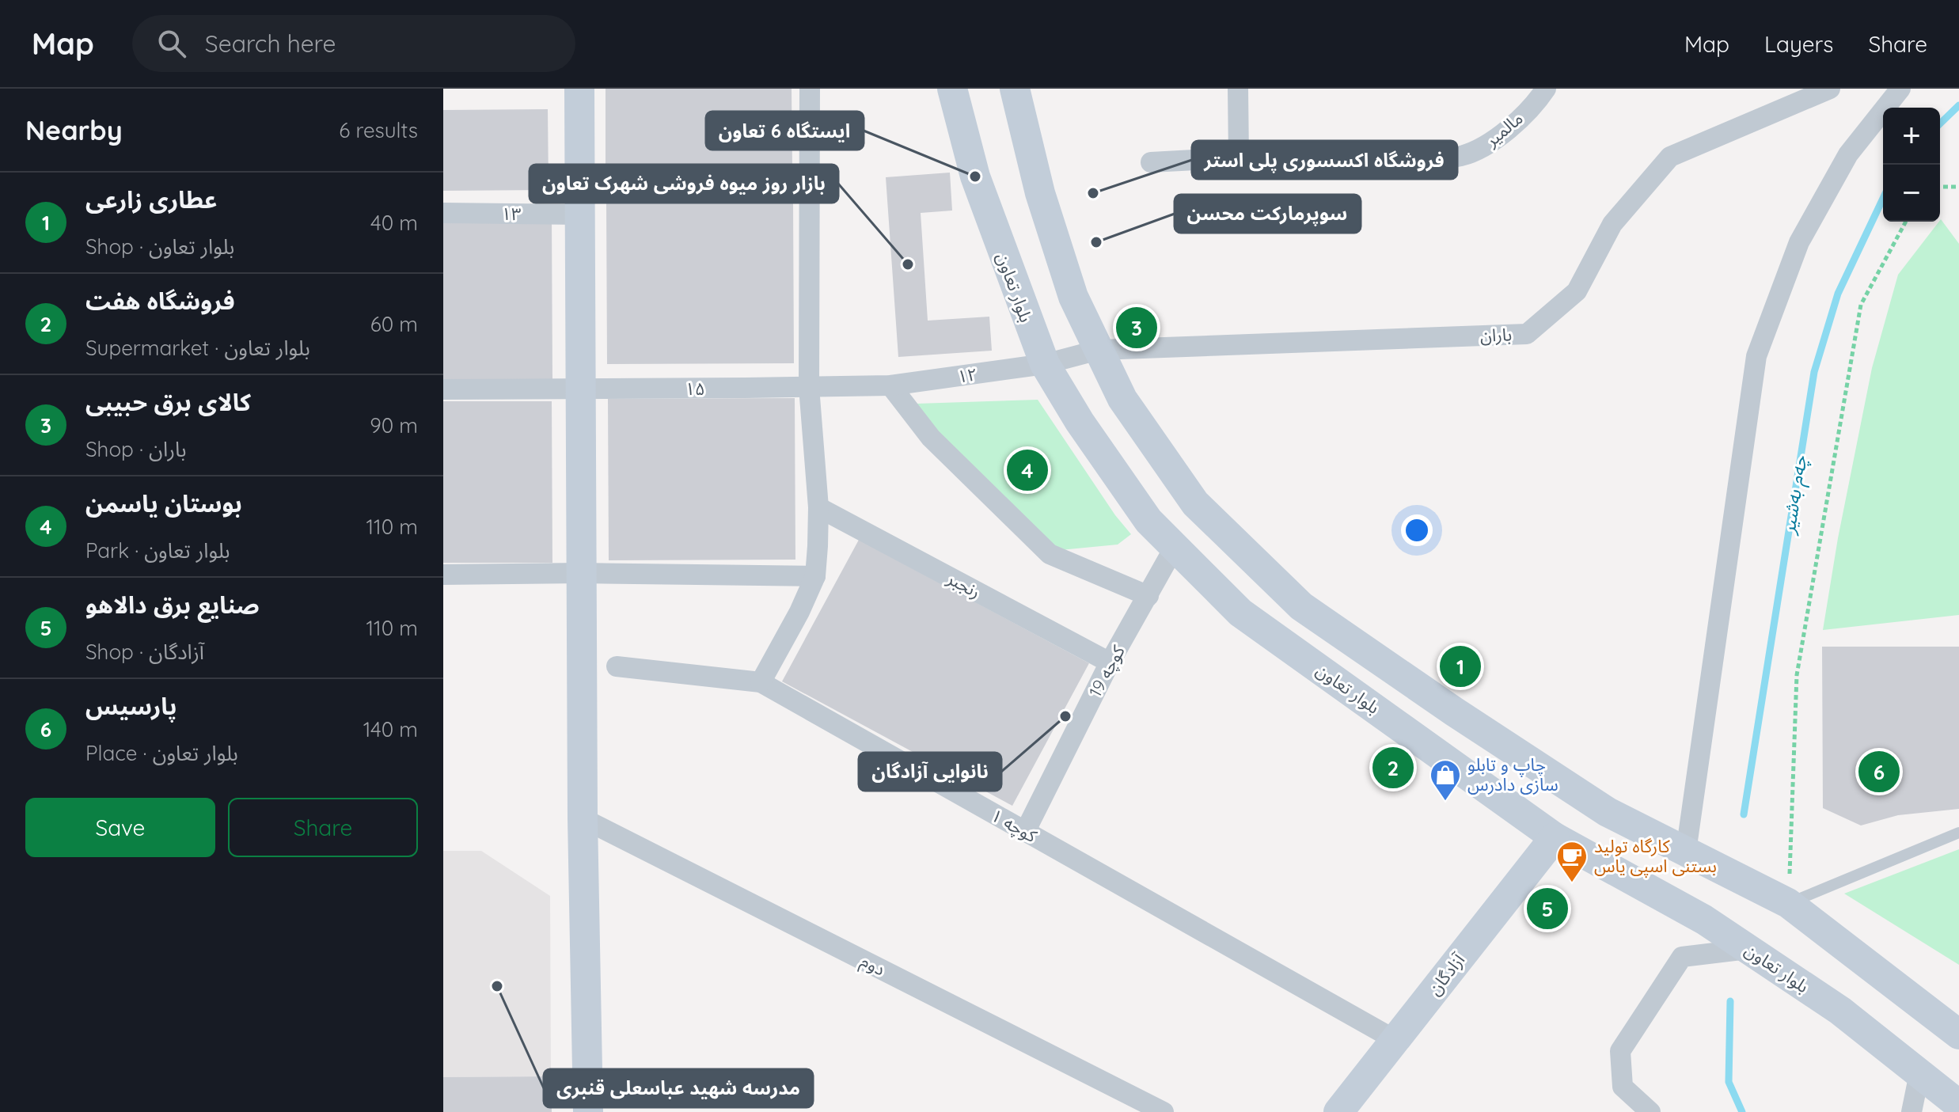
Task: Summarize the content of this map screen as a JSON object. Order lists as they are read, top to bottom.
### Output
{
  "streets": {
    "main road": ["بلوار تعاون", "آزادگان"],
    "street": [
      "مالمیر",
      "۱۳",
      "باران",
      "۱۲",
      "۱۵",
      "رنجبر",
      "کوچه 19",
      "کوچه ۱",
      "دوم"
    ]
  },
  "crossings": [
    ["بلوار تعاون", "باران"],
    ["بلوار تعاون", "۱۲"],
    ["بلوار تعاون", "کوچه 19"],
    ["بلوار تعاون", "آزادگان"],
    ["باران", "۱۲"],
    ["۱۲", "۱۵"],
    ["رنجبر", "کوچه 19"],
    ["کوچه 19", "کوچه ۱"],
    ["کوچه ۱", "آزادگان"]
  ],
  "water": ["چەم بەشیر"],
  "places": {
    "other": [
      "ایستگاه 6 تعاون",
      "فروشگاه اکسسوری پلی استر",
      "سوپرمارکت محسن",
      "بازار روز میوه فروشی شهرک تعاون",
      "نانوایی آزادگان",
      "مدرسه شهید عباسعلی قنبری"
    ],
    "shop": ["چاپ و تابلو سازی دادرس"],
    "cafe": ["کارگاه تولید بستنی اسپی یاس"]
  },
  "page": {
    "header": "Map",
    "search": "Search here",
    "nav": ["Map", "Layers", "Share"],
    "heading": ["Nearby", "6 results"],
    "map_buttons": ["+", "−"],
    "list": [
      {
        "mark": "1",
        "name": "عطاری زارعی",
        "note": "Shop · بلوار تعاون",
        "value": "40 m"
      },
      {
        "mark": "2",
        "name": "فروشگاه هفت",
        "note": "Supermarket · بلوار تعاون",
        "value": "60 m"
      },
      {
        "mark": "3",
        "name": "کالای برق حبیبی",
        "note": "Shop · باران",
        "value": "90 m"
      },
      {
        "mark": "4",
        "name": "بوستان یاسمن",
        "note": "Park · بلوار تعاون",
        "value": "110 m"
      },
      {
        "mark": "5",
        "name": "صنایع برق دالاهو",
        "note": "Shop · آزادگان",
        "value": "110 m"
      },
      {
        "mark": "6",
        "name": "پارسیس",
        "note": "Place · بلوار تعاون",
        "value": "140 m"
      }
    ],
    "pins": [
      "3",
      "4",
      "1",
      "2",
      "6",
      "5"
    ],
    "buttons": ["Save", "Share"]
  }
}
